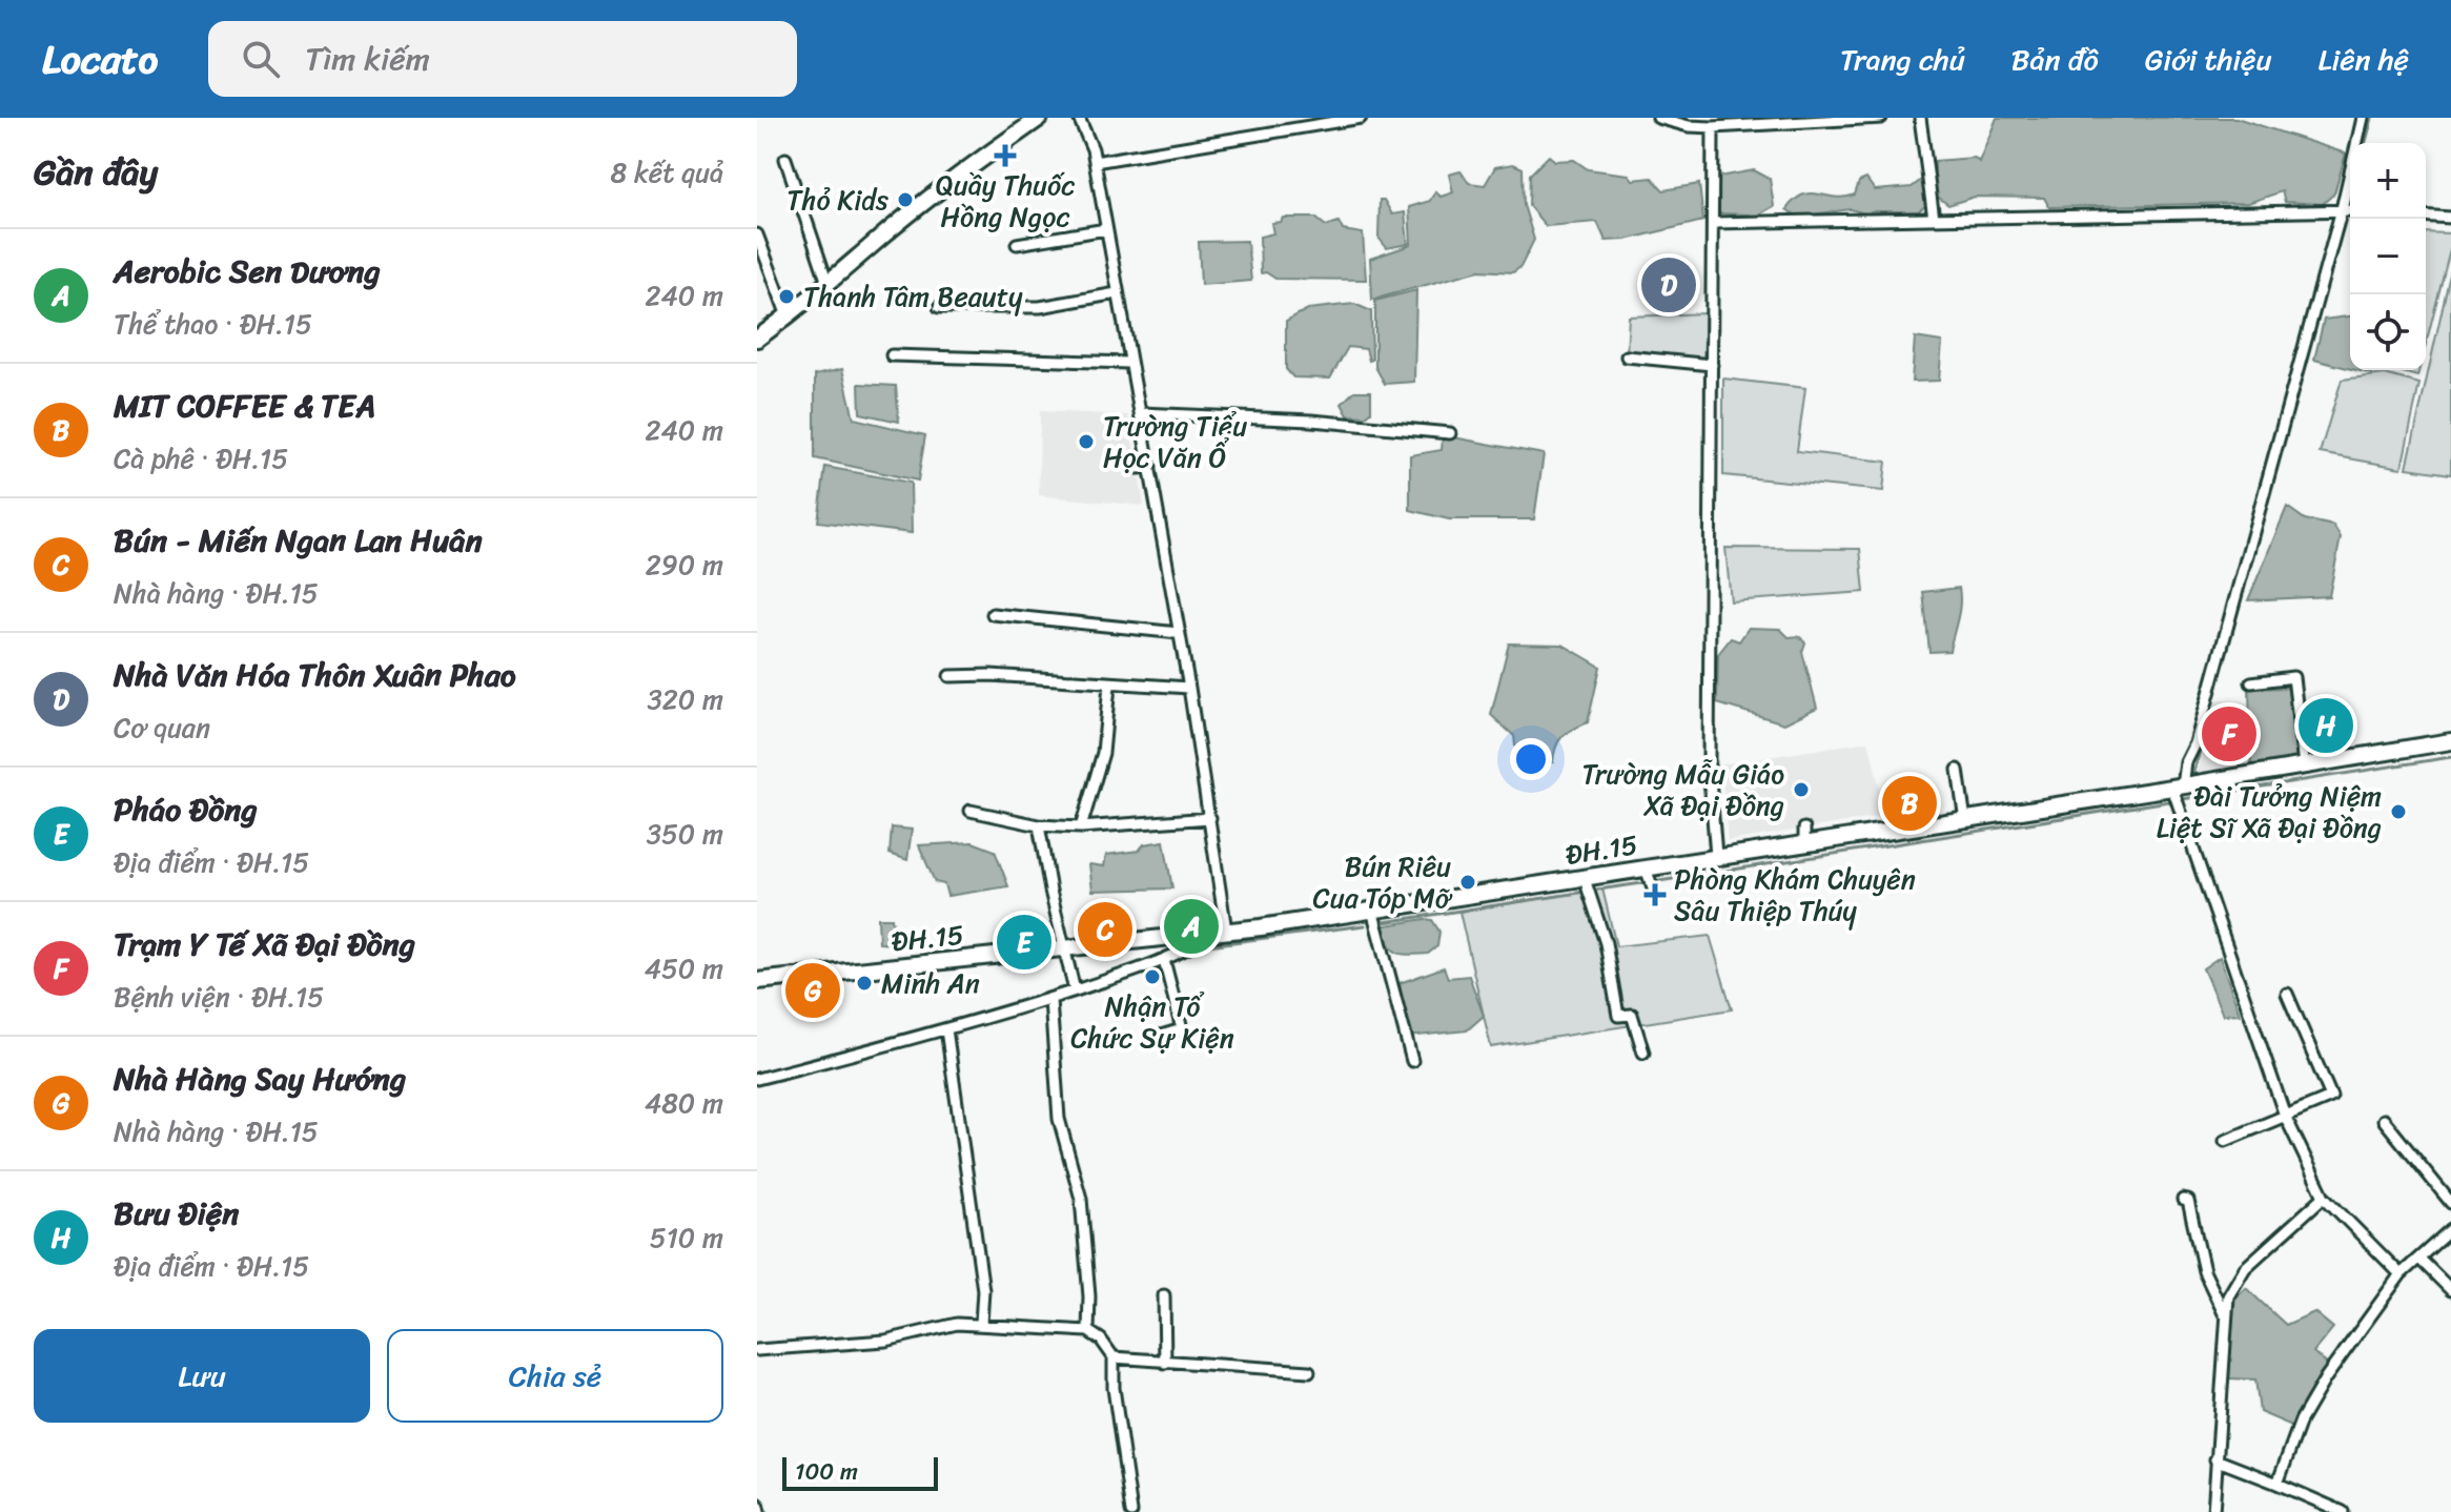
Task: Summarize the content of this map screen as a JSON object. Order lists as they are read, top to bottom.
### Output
{
  "streets": {
    "main road": ["ĐH.15"]
  },
  "places": {
    "health": ["Quầy Thuốc Hồng Ngọc", "Phòng Khám Chuyên Sâu Thiệp Thúy"],
    "other": [
      "Thỏ Kids",
      "Thanh Tâm Beauty",
      "Trường Tiểu Học Văn Ổ",
      "Trường Mẫu Giáo Xã Đại Đồng",
      "Đài Tưởng Niệm Liệt Sĩ Xã Đại Đồng",
      "Bún Riêu Cua Tóp Mỡ",
      "Nhận Tổ Chức Sự Kiện",
      "Minh An"
    ]
  },
  "scale_bar": "100 m",
  "page": {
    "header": "Locato",
    "search": "Tìm kiếm",
    "nav": [
      "Trang chủ",
      "Bản đồ",
      "Giới thiệu",
      "Liên hệ"
    ],
    "heading": ["Gần đây", "8 kết quả"],
    "map_buttons": ["+", "−"],
    "list": [
      {
        "mark": "A",
        "name": "Aerobic Sen Dương",
        "note": "Thể thao · ĐH.15",
        "value": "240 m"
      },
      {
        "mark": "B",
        "name": "MIT COFFEE & TEA",
        "note": "Cà phê · ĐH.15",
        "value": "240 m"
      },
      {
        "mark": "C",
        "name": "Bún - Miến Ngan Lan Huân",
        "note": "Nhà hàng · ĐH.15",
        "value": "290 m"
      },
      {
        "mark": "D",
        "name": "Nhà Văn Hóa Thôn Xuân Phao",
        "note": "Cơ quan",
        "value": "320 m"
      },
      {
        "mark": "E",
        "name": "Pháo Đồng",
        "note": "Địa điểm · ĐH.15",
        "value": "350 m"
      },
      {
        "mark": "F",
        "name": "Trạm Y Tế Xã Đại Đồng",
        "note": "Bệnh viện · ĐH.15",
        "value": "450 m"
      },
      {
        "mark": "G",
        "name": "Nhà Hàng Say Hướng",
        "note": "Nhà hàng · ĐH.15",
        "value": "480 m"
      },
      {
        "mark": "H",
        "name": "Bưu Điện",
        "note": "Địa điểm · ĐH.15",
        "value": "510 m"
      }
    ],
    "pins": [
      "D",
      "H",
      "F",
      "B",
      "A",
      "C",
      "E",
      "G"
    ],
    "buttons": ["Lưu", "Chia sẻ"],
    "scale": "100 m"
  }
}
